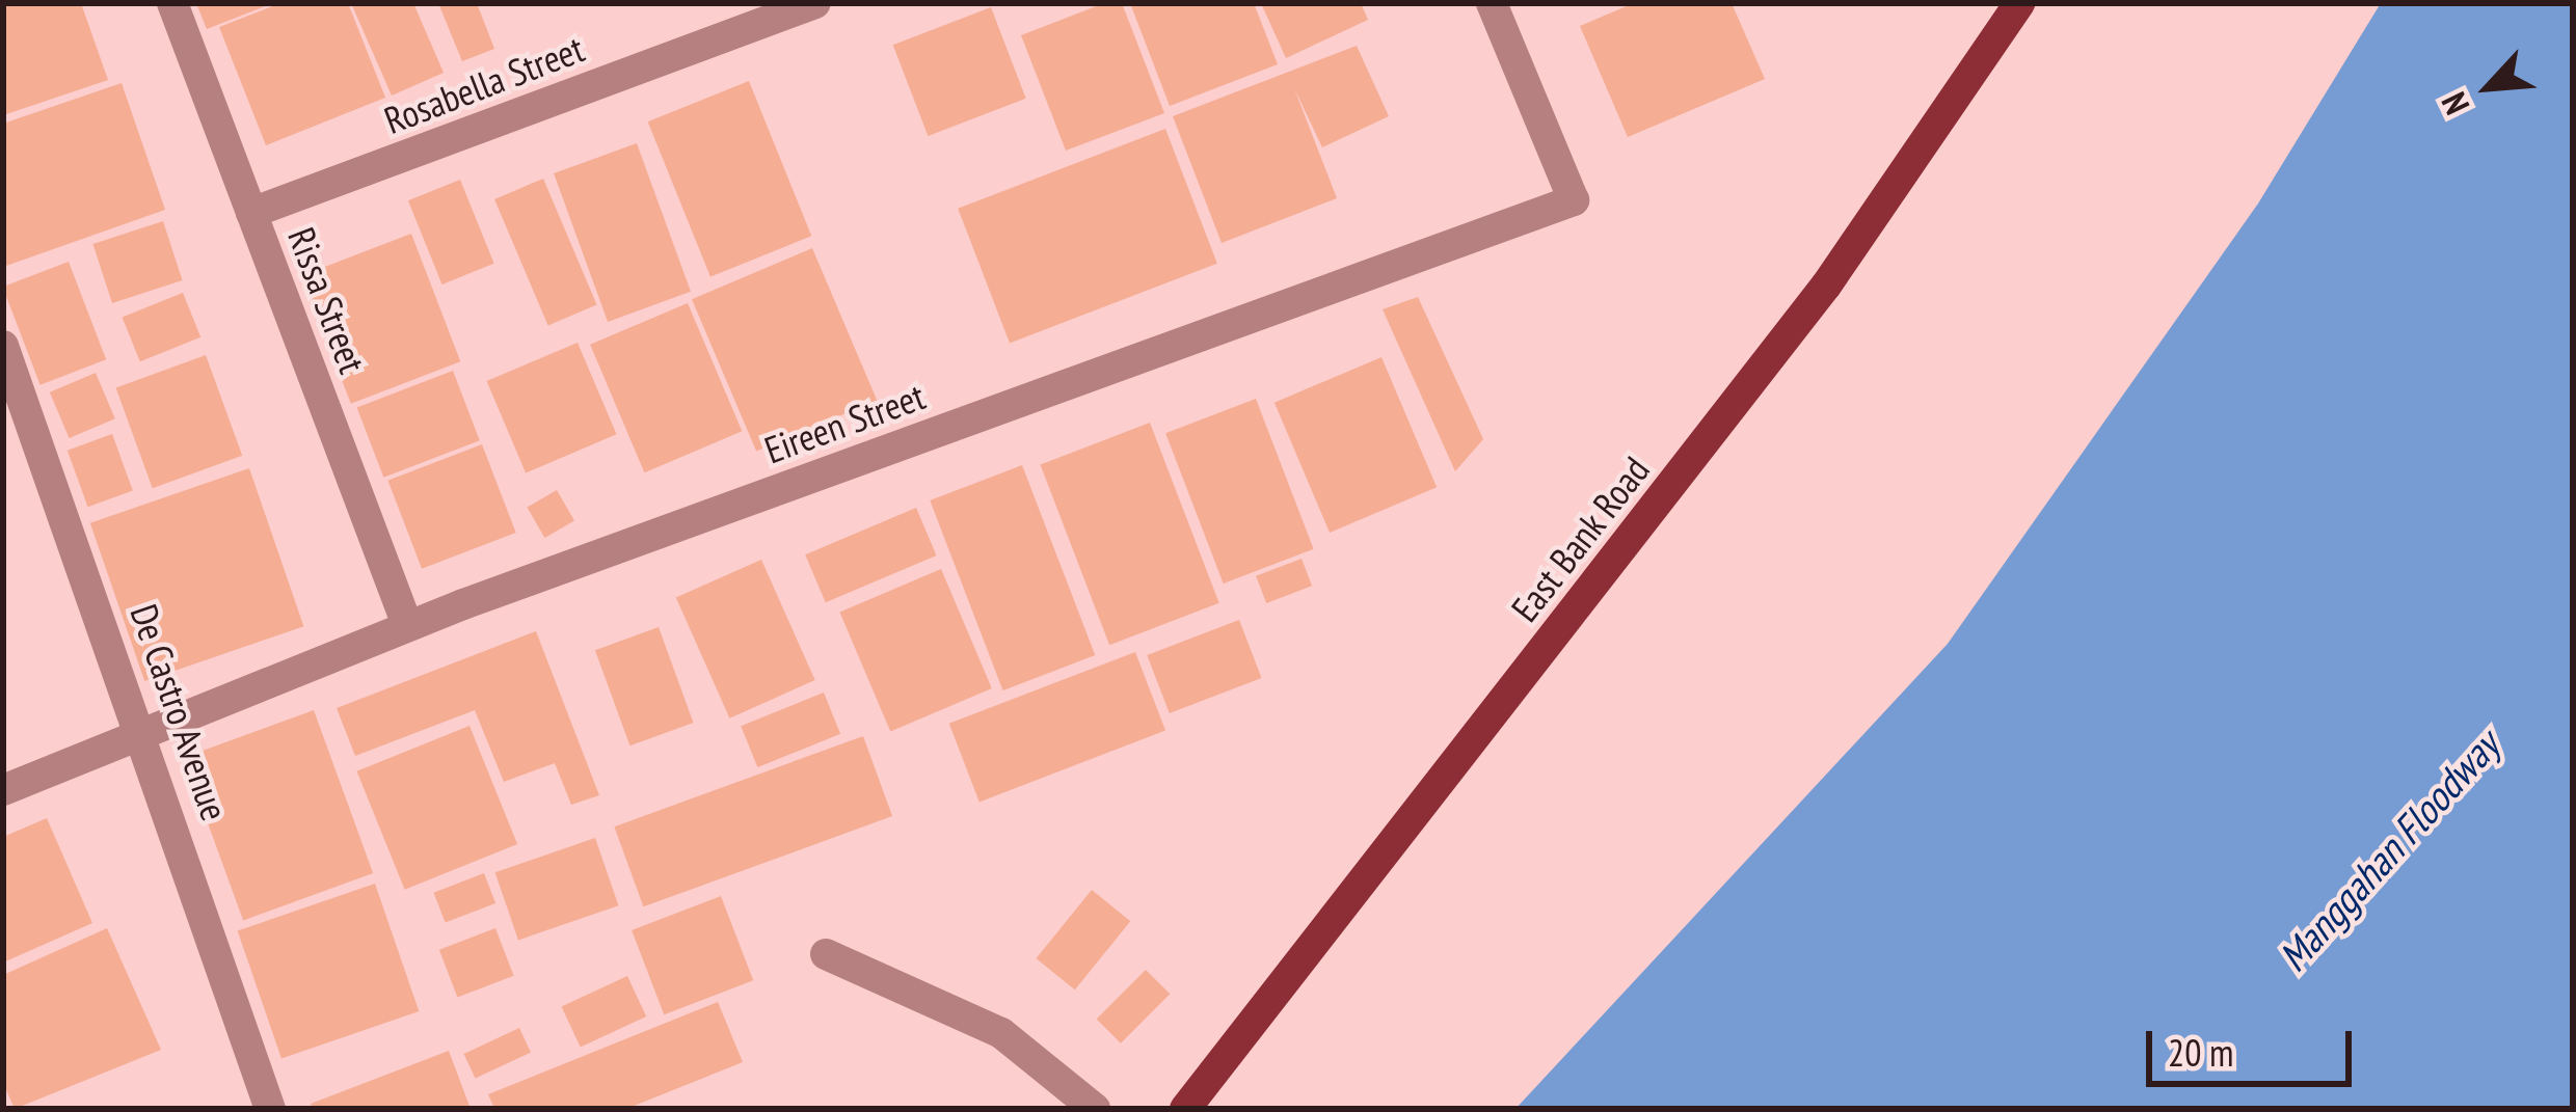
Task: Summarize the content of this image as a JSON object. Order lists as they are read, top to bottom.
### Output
{
  "streets": {
    "main road": ["East Bank Road"],
    "street": [
      "Rosabella Street",
      "Rissa Street",
      "Eireen Street",
      "De Castro Avenue"
    ]
  },
  "crossings": [
    ["Rosabella Street", "Rissa Street"],
    ["Rissa Street", "Eireen Street"],
    ["Eireen Street", "De Castro Avenue"]
  ],
  "water": ["Manggahan Floodway"],
  "scale_bar": "20 m",
  "north": "bottom left"
}
